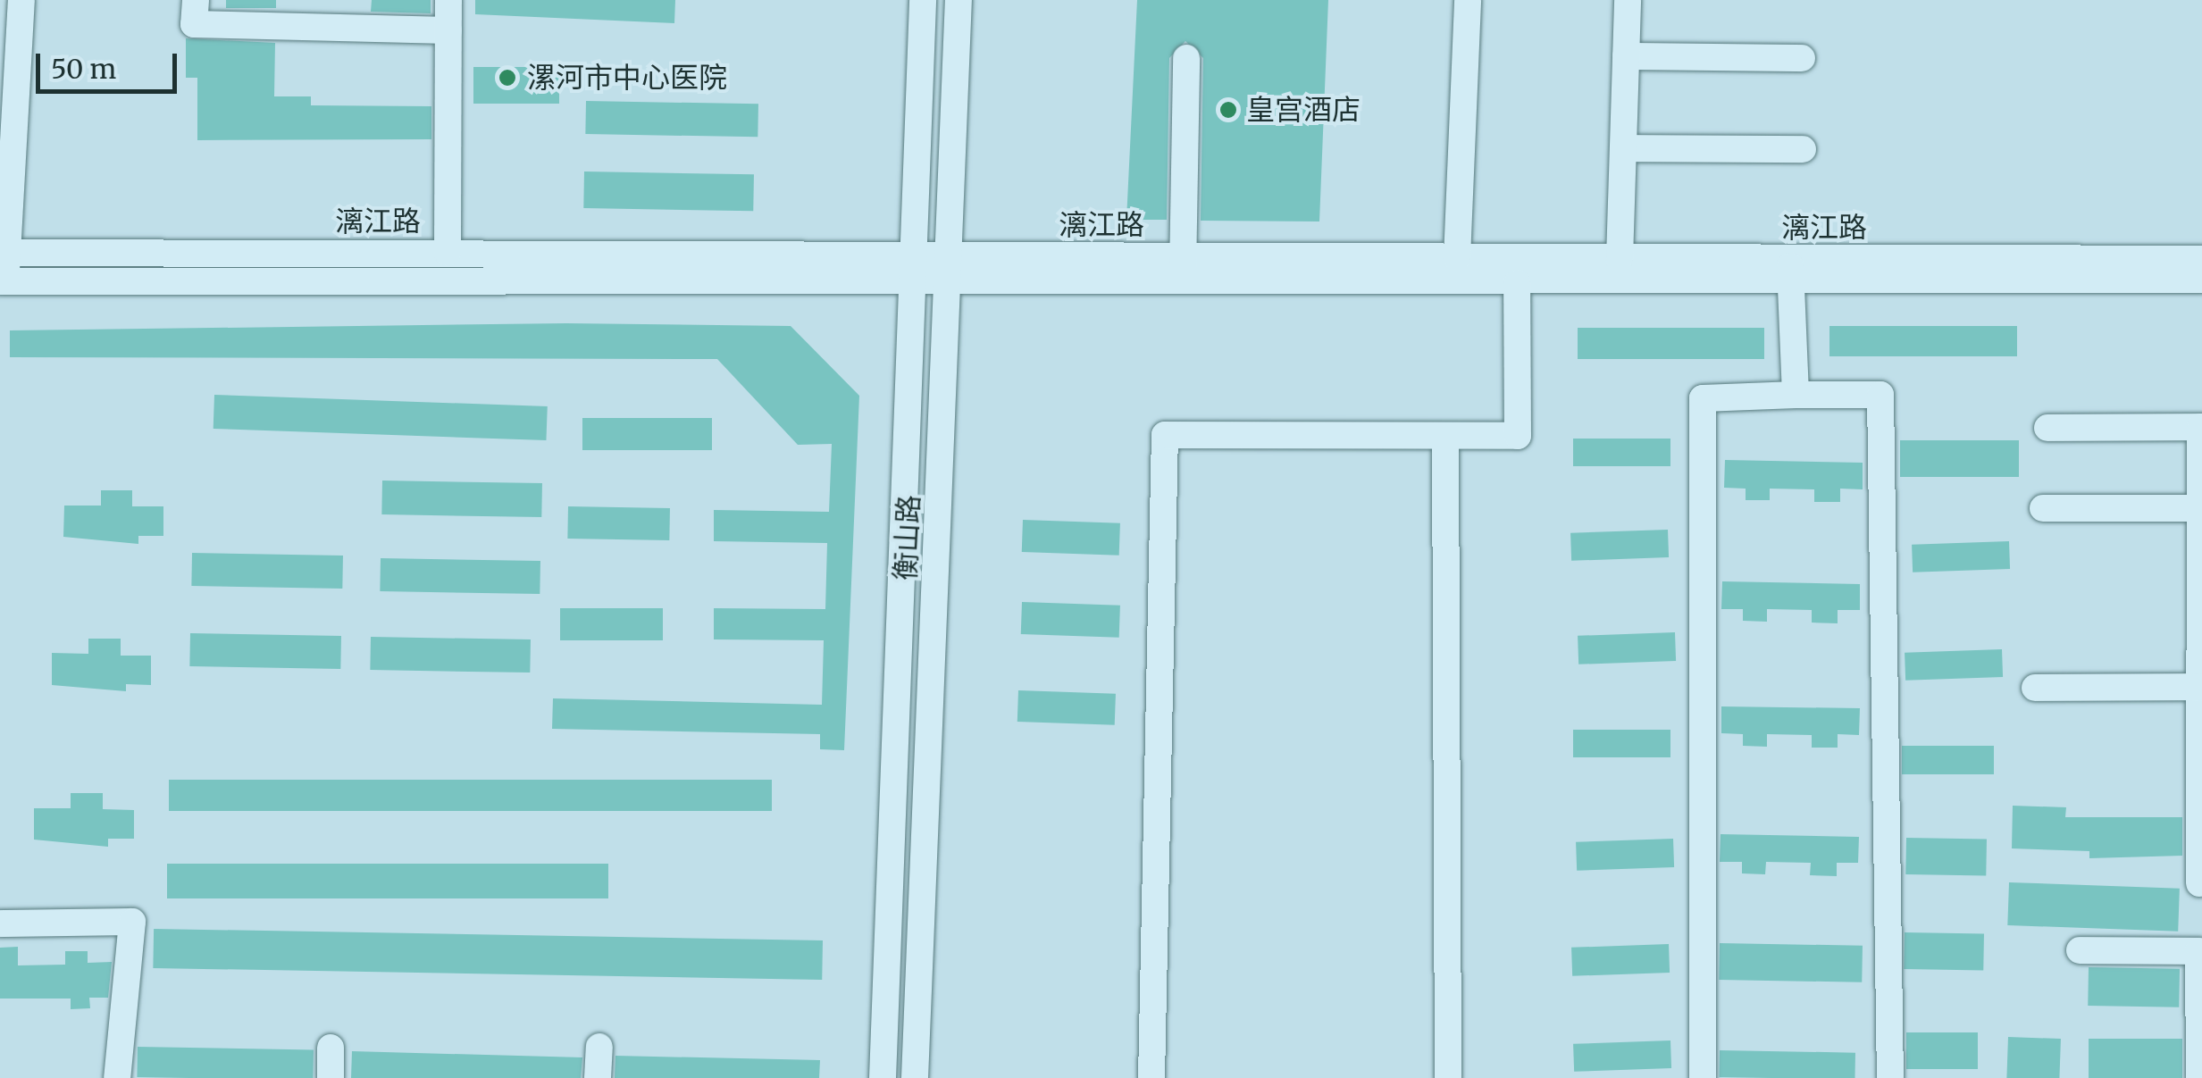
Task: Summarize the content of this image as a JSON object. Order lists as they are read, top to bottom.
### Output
{
  "streets": {
    "street": ["漓江路", "衡山路"]
  },
  "crossings": [
    ["漓江路", "衡山路"]
  ],
  "places": ["漯河市中心医院", "皇宫酒店"],
  "scale_bar": "50 m"
}
